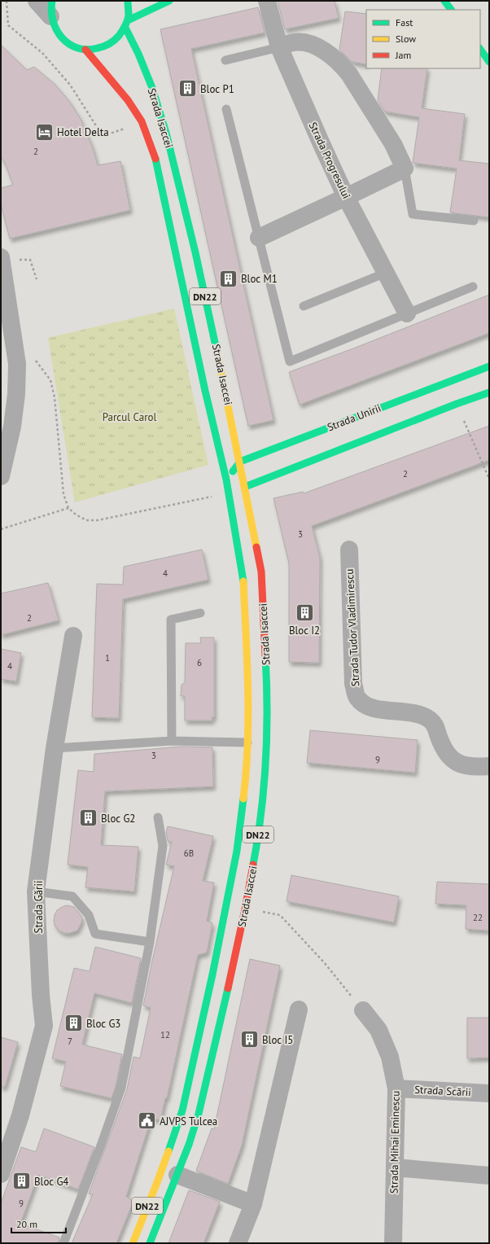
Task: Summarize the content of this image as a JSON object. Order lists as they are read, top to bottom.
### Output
{
  "streets": {
    "main road": ["Strada Isaccei", "DN22", "Strada Unirii"],
    "street": [
      "Strada Progresului",
      "Strada Tudor Vladimirescu",
      "Strada Gării",
      "Strada Scării",
      "Strada Mihai Eminescu"
    ]
  },
  "crossings": [
    ["Strada Isaccei", "Strada Unirii"],
    ["Strada Scării", "Strada Mihai Eminescu"]
  ],
  "parks": ["Parcul Carol"],
  "places": {
    "building": [
      "Bloc P1",
      "Bloc M1",
      "Bloc I2",
      "Bloc G2",
      "Bloc G3",
      "Bloc I5",
      "Bloc G4"
    ],
    "hotel": ["Hotel Delta"],
    "public building": ["AJVPS Tulcea"]
  },
  "house_numbers": [
    "2",
    "2",
    "3",
    "4",
    "2",
    "1",
    "6",
    "4",
    "3",
    "9",
    "6B",
    "22",
    "12",
    "7",
    "9"
  ],
  "legend": ["Fast", "Slow", "Jam"],
  "scale_bar": "20 m"
}
